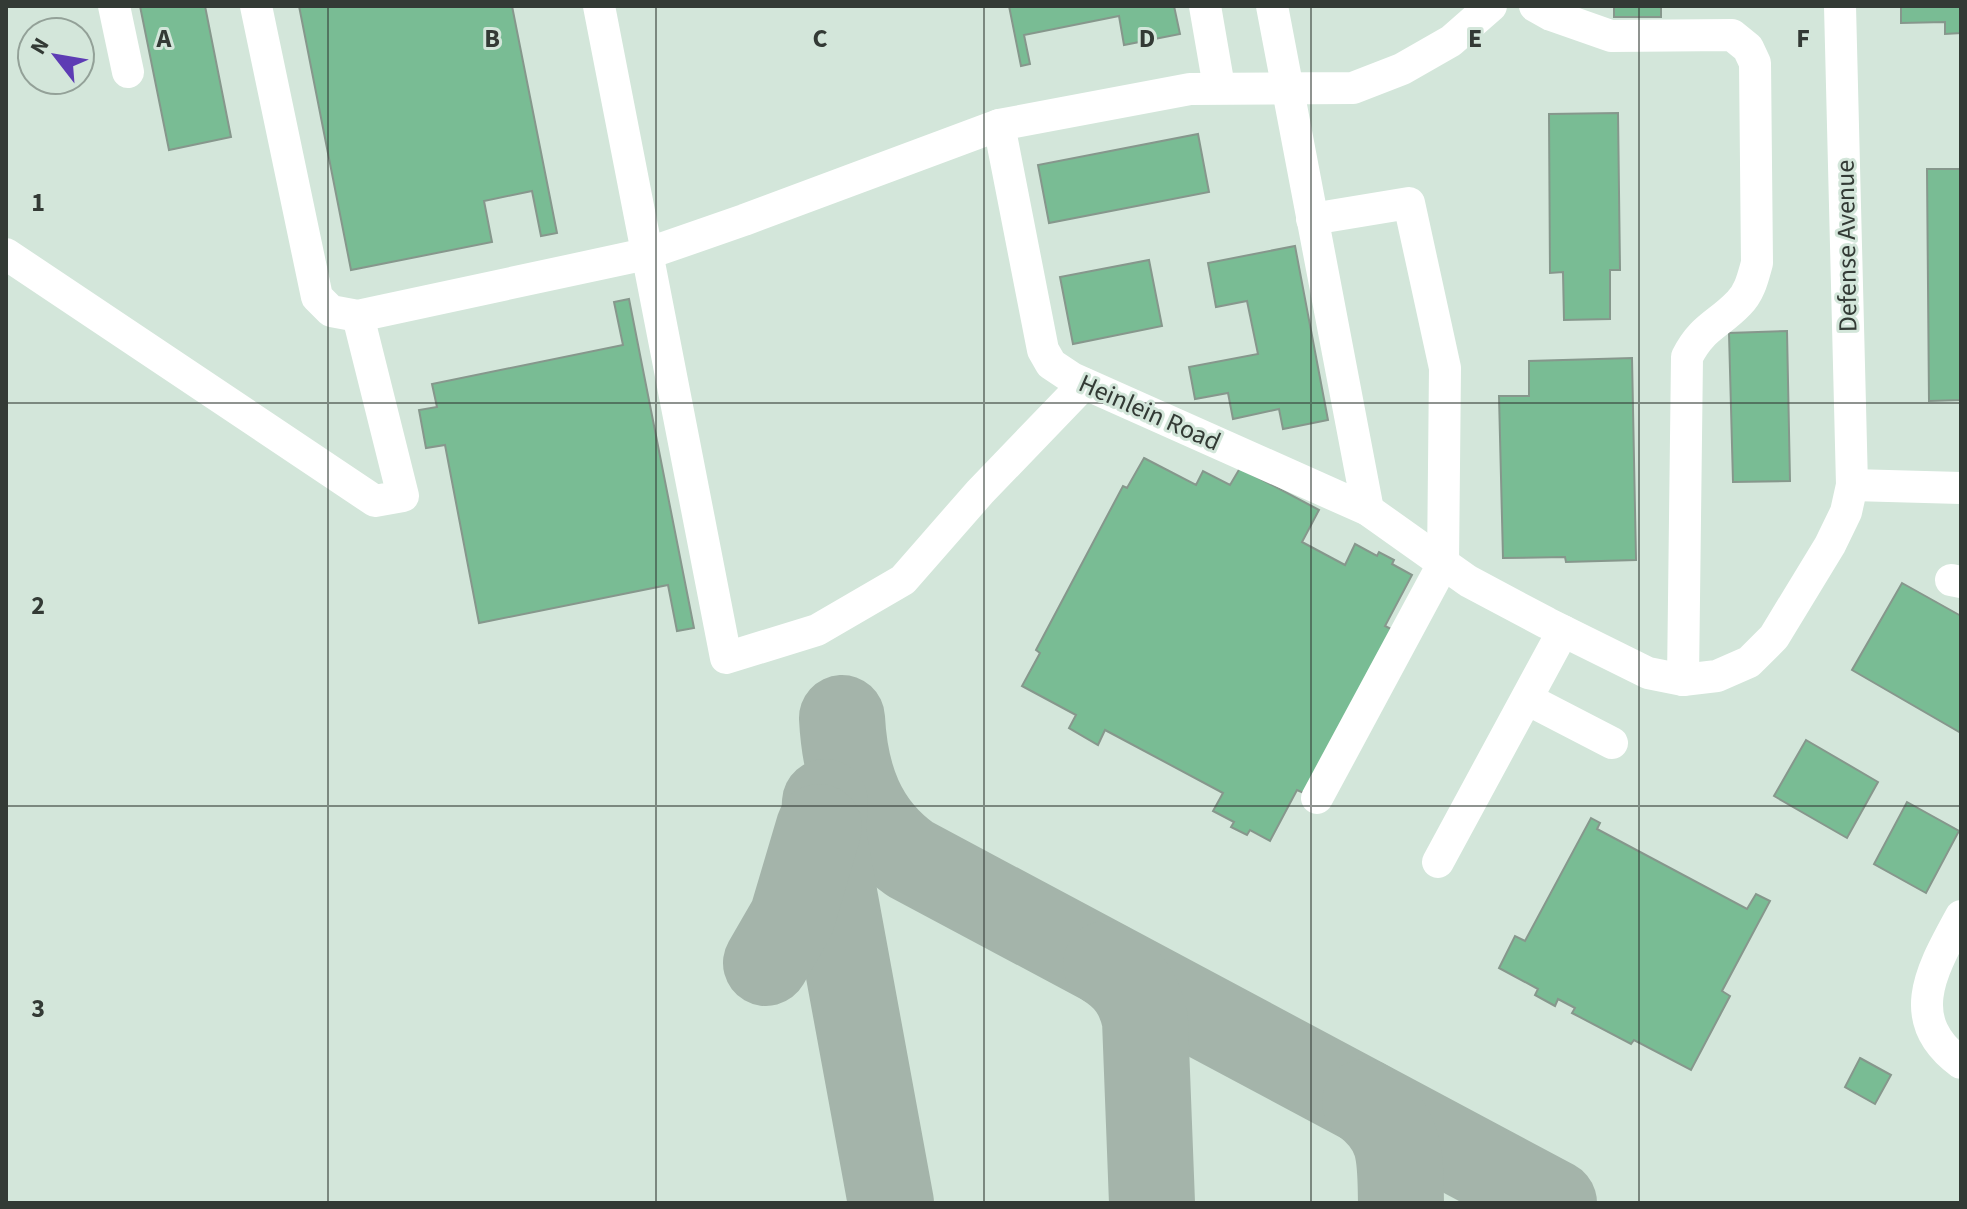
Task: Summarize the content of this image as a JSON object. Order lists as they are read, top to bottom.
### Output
{
  "streets": {
    "street": ["Defense Avenue", "Heinlein Road"]
  },
  "crossings": [
    ["Defense Avenue", "Heinlein Road"]
  ],
  "north": "top left",
  "grid": {
    "columns": [
      "A",
      "B",
      "C",
      "D",
      "E",
      "F"
    ],
    "rows": ["1", "2", "3"]
  }
}
